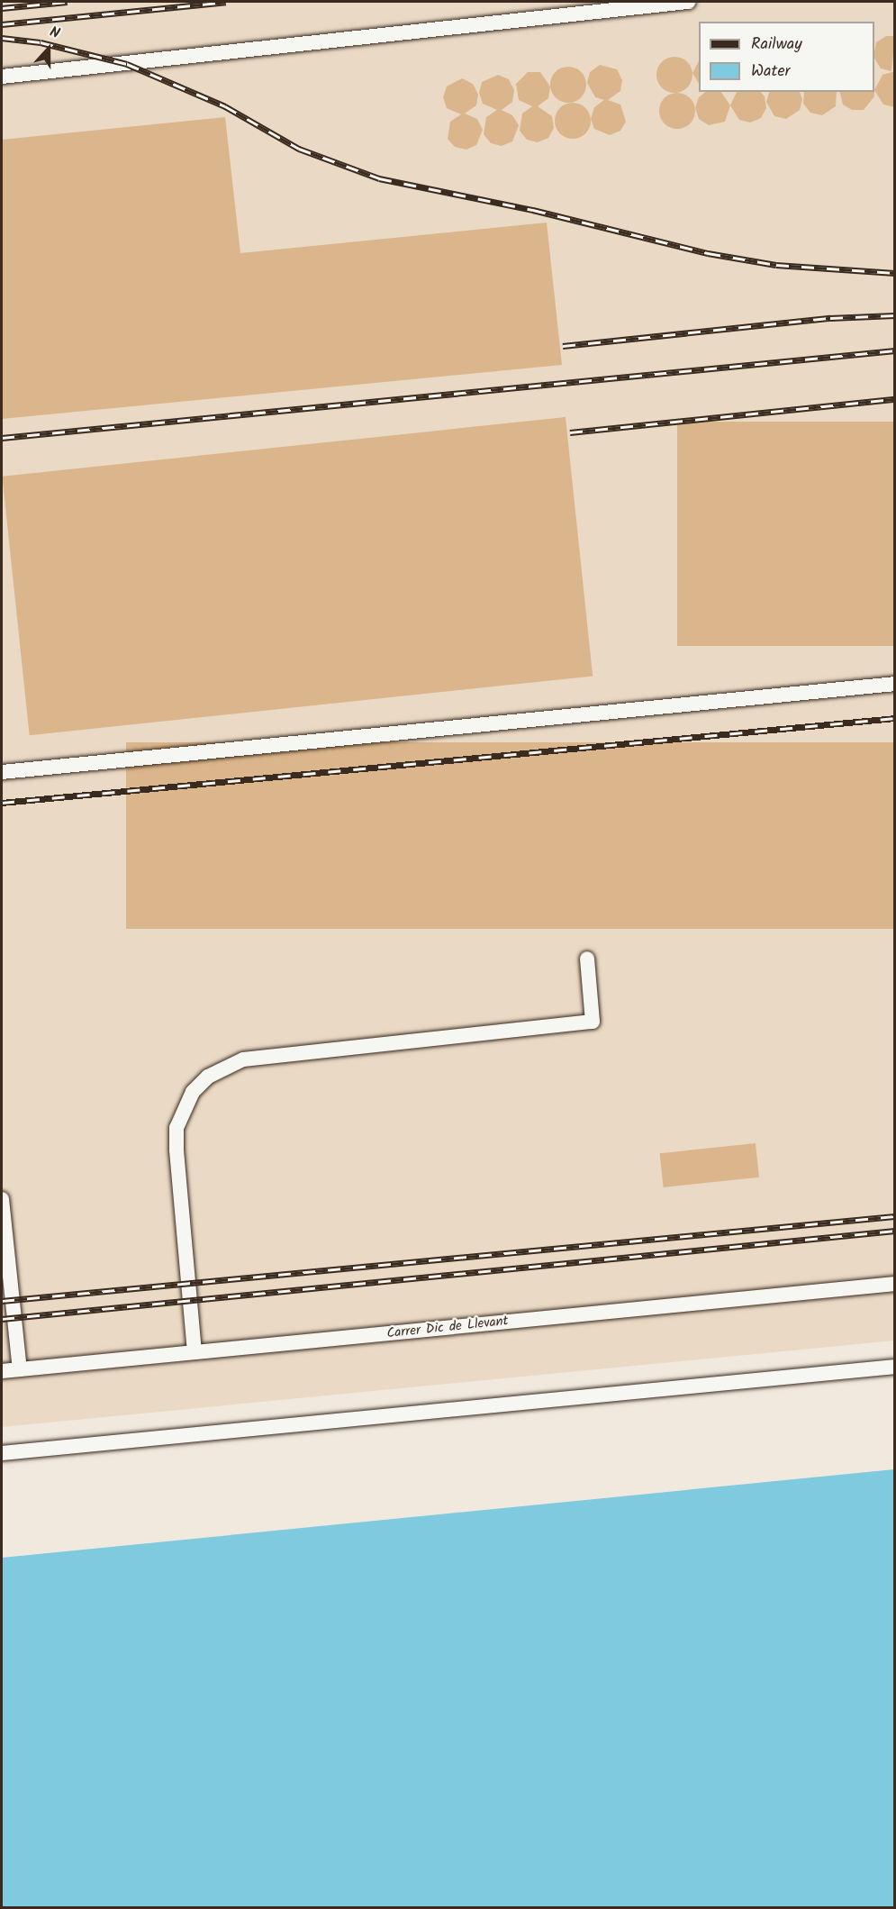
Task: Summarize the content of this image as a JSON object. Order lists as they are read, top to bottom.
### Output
{
  "streets": {
    "lane": ["Carrer Dic de Llevant"]
  },
  "legend": ["Railway", "Water"],
  "north": "top"
}
